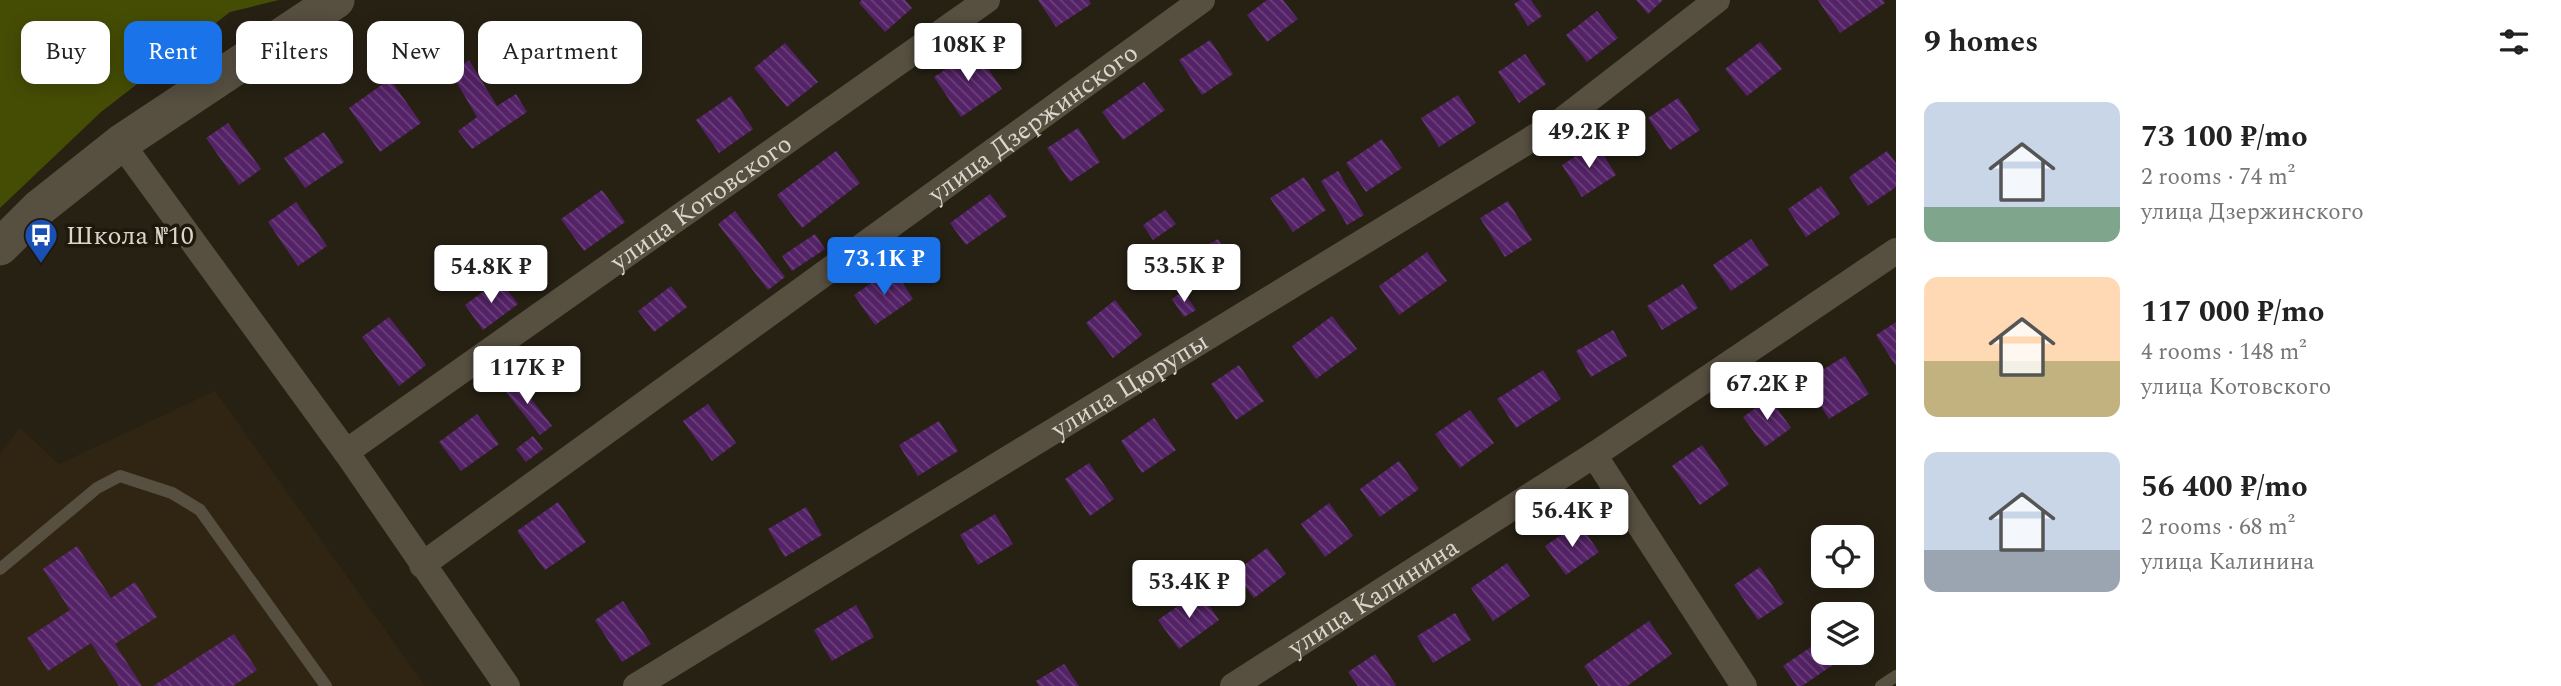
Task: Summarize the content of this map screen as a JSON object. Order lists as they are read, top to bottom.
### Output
{
  "streets": {
    "street": [
      "улица Дзержинского",
      "улица Котовского",
      "улица Цюрупы",
      "улица Калинина"
    ]
  },
  "places": {
    "bus stop": ["Школа №10"]
  },
  "page": {
    "heading": "9 homes",
    "chip": [
      "Buy",
      "Rent",
      "Filters",
      "New",
      "Apartment"
    ],
    "price": [
      "108K ₽",
      "49.2K ₽",
      "73.1K ₽",
      "53.5K ₽",
      "54.8K ₽",
      "117K ₽",
      "67.2K ₽",
      "56.4K ₽",
      "53.4K ₽"
    ],
    "list": [
      {
        "name": "73 100 ₽/mo",
        "note": "2 rooms · 74 m² · улица Дзержинского"
      },
      {
        "name": "117 000 ₽/mo",
        "note": "4 rooms · 148 m² · улица Котовского"
      },
      {
        "name": "56 400 ₽/mo",
        "note": "2 rooms · 68 m² · улица Калинина"
      }
    ]
  }
}
